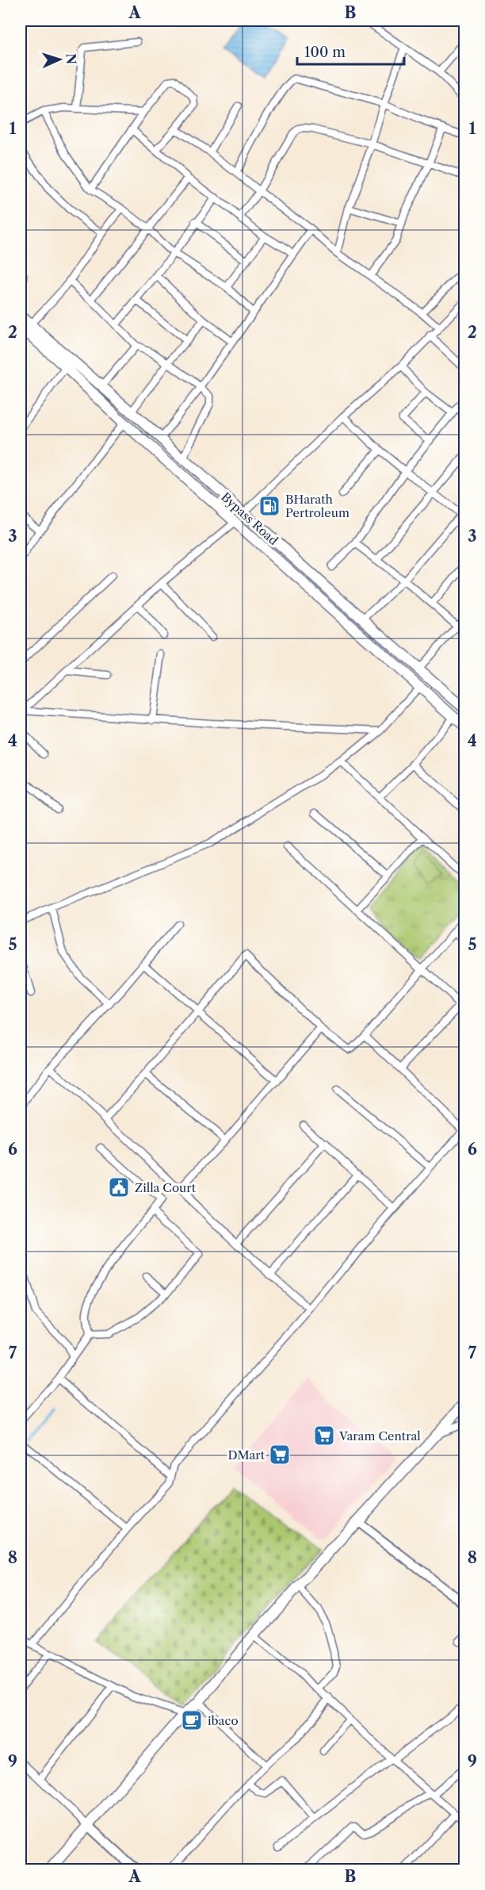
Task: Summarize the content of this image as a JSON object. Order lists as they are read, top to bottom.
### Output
{
  "streets": {
    "main road": ["Bypass Road"]
  },
  "places": {
    "fuel station": ["BHarath Pertroleum"],
    "public building": ["Zilla Court"],
    "supermarket": ["Varam Central", "DMart"],
    "cafe": ["ibaco"]
  },
  "scale_bar": "100 m",
  "north": "right",
  "grid": {
    "columns": ["A", "B"],
    "rows": [
      "1",
      "2",
      "3",
      "4",
      "5",
      "6",
      "7",
      "8",
      "9"
    ]
  }
}
